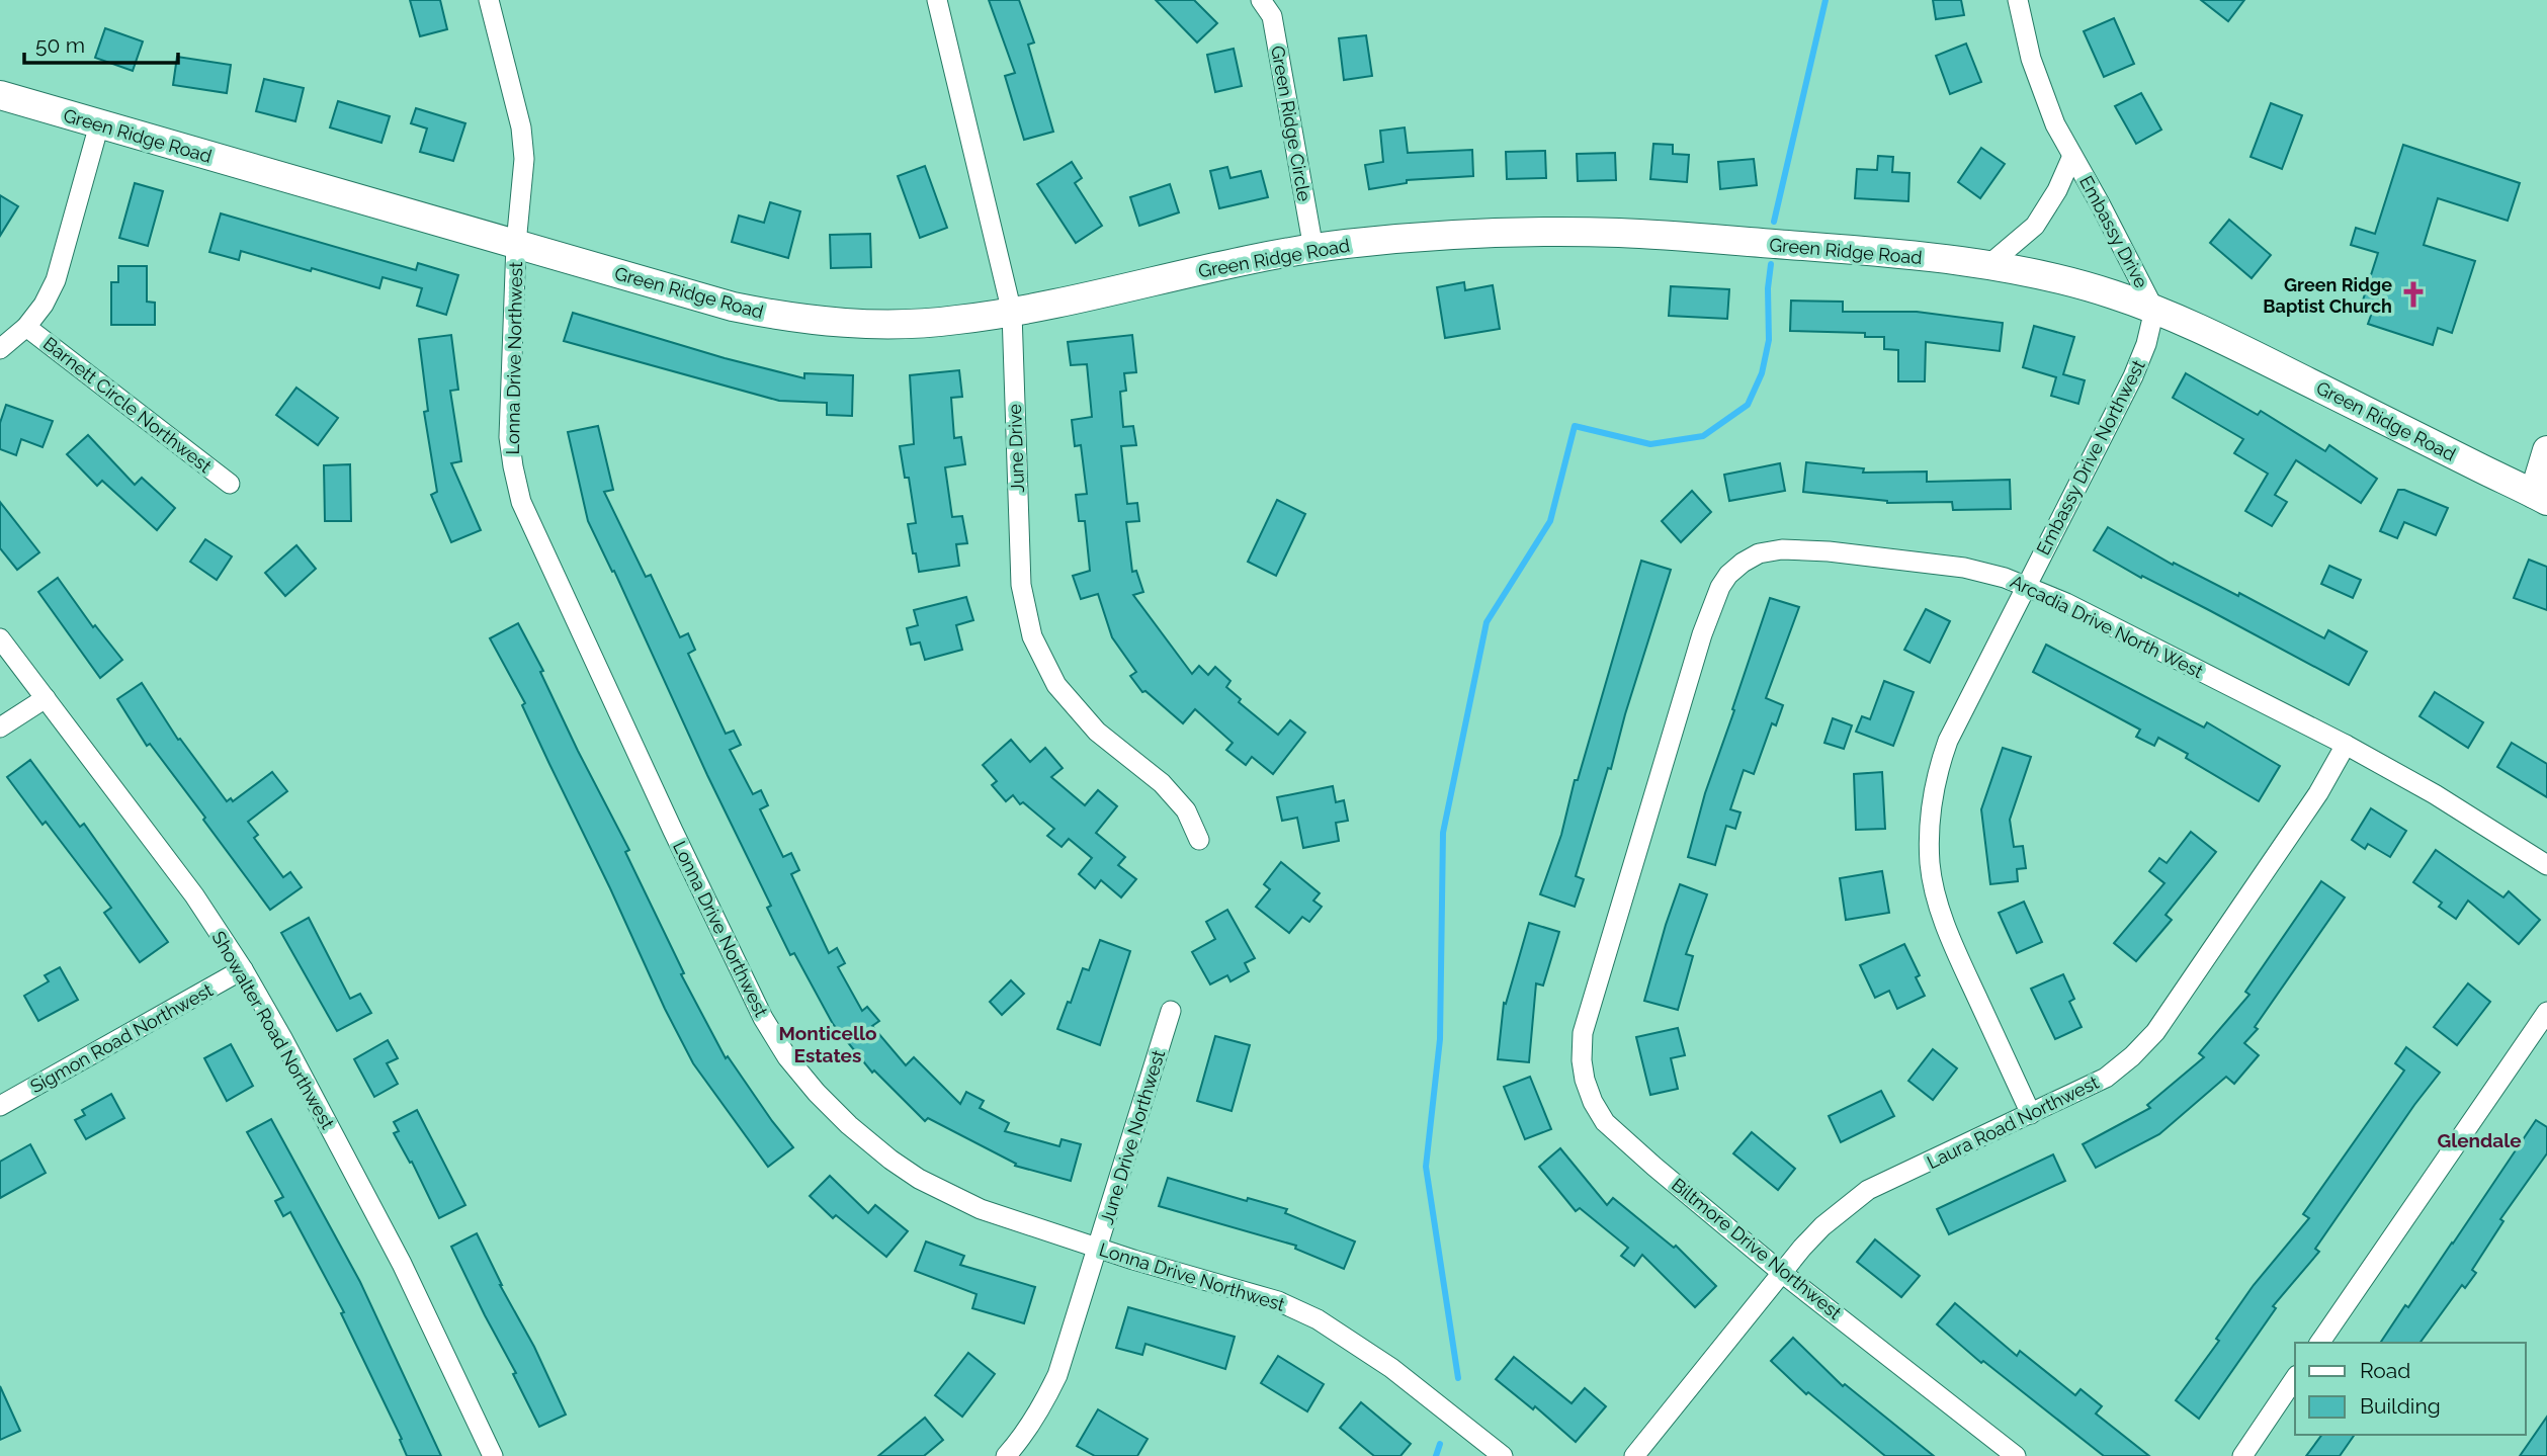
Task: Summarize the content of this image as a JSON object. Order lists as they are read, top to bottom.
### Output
{
  "streets": {
    "street": [
      "Green Ridge Circle",
      "Green Ridge Road",
      "Embassy Drive",
      "Lonna Drive Northwest",
      "Barnett Circle Northwest",
      "June Drive",
      "Embassy Drive Northwest",
      "Arcadia Drive North West",
      "Showalter Road Northwest",
      "Sigmon Road Northwest",
      "Laura Road Northwest",
      "June Drive Northwest",
      "Biltmore Drive Northwest"
    ]
  },
  "crossings": [
    ["Green Ridge Circle", "Green Ridge Road"],
    ["Green Ridge Road", "Embassy Drive"],
    ["Green Ridge Road", "Lonna Drive Northwest"],
    ["Green Ridge Road", "June Drive"],
    ["Green Ridge Road", "Embassy Drive Northwest"],
    ["Embassy Drive", "Embassy Drive Northwest"],
    ["Lonna Drive Northwest", "June Drive Northwest"],
    ["Embassy Drive Northwest", "Arcadia Drive North West"],
    ["Embassy Drive Northwest", "Laura Road Northwest"],
    ["Arcadia Drive North West", "Laura Road Northwest"],
    ["Arcadia Drive North West", "Biltmore Drive Northwest"],
    ["Showalter Road Northwest", "Sigmon Road Northwest"],
    ["Laura Road Northwest", "Biltmore Drive Northwest"]
  ],
  "districts": ["Monticello Estates", "Glendale"],
  "places": {
    "church": ["Green Ridge Baptist Church"]
  },
  "legend": ["Road", "Building"],
  "scale_bar": "50 m"
}
